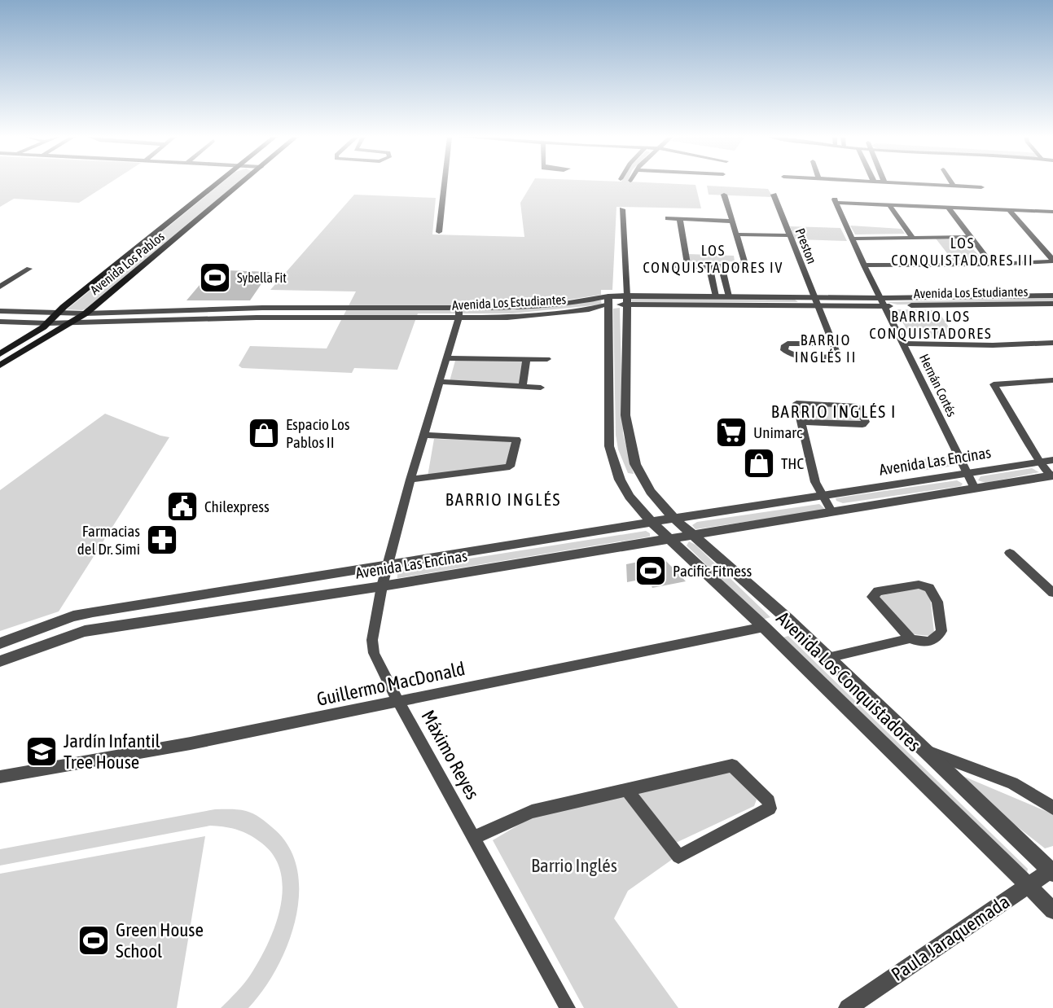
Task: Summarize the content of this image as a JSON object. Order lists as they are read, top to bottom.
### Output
{
  "streets": {
    "main road": ["Avenida Los Pablos"],
    "street": [
      "Preston",
      "Avenida Los Estudiantes",
      "Hernán Cortés",
      "Avenida Las Encinas",
      "Avenida Los Conquistadores",
      "Guillermo MacDonald",
      "Máximo Reyes",
      "Paula Jaraquemada"
    ]
  },
  "crossings": [
    ["Preston", "Avenida Los Estudiantes"],
    ["Avenida Los Pablos", "Avenida Los Estudiantes"],
    ["Avenida Los Estudiantes", "Hernán Cortés"],
    ["Avenida Los Estudiantes", "Avenida Los Conquistadores"],
    ["Avenida Los Estudiantes", "Máximo Reyes"],
    ["Hernán Cortés", "Avenida Las Encinas"],
    ["Avenida Las Encinas", "Avenida Los Conquistadores"],
    ["Avenida Las Encinas", "Máximo Reyes"],
    ["Avenida Los Conquistadores", "Guillermo MacDonald"],
    ["Avenida Los Conquistadores", "Paula Jaraquemada"],
    ["Guillermo MacDonald", "Máximo Reyes"]
  ],
  "districts": [
    "LOS CONQUISTADORES III",
    "LOS CONQUISTADORES IV",
    "BARRIO LOS CONQUISTADORES",
    "BARRIO INGLÉS II",
    "BARRIO INGLÉS I",
    "BARRIO INGLÉS"
  ],
  "parks": ["Barrio Inglés"],
  "places": {
    "sports": ["Sybella Fit", "Pacific Fitness", "Green House School"],
    "supermarket": ["Unimarc"],
    "shop": ["Espacio Los Pablos II", "THC"],
    "public building": ["Chilexpress"],
    "pharmacy": ["Farmacias del Dr. Simi"],
    "school or university": ["Jardín Infantil Tree House"]
  }
}
